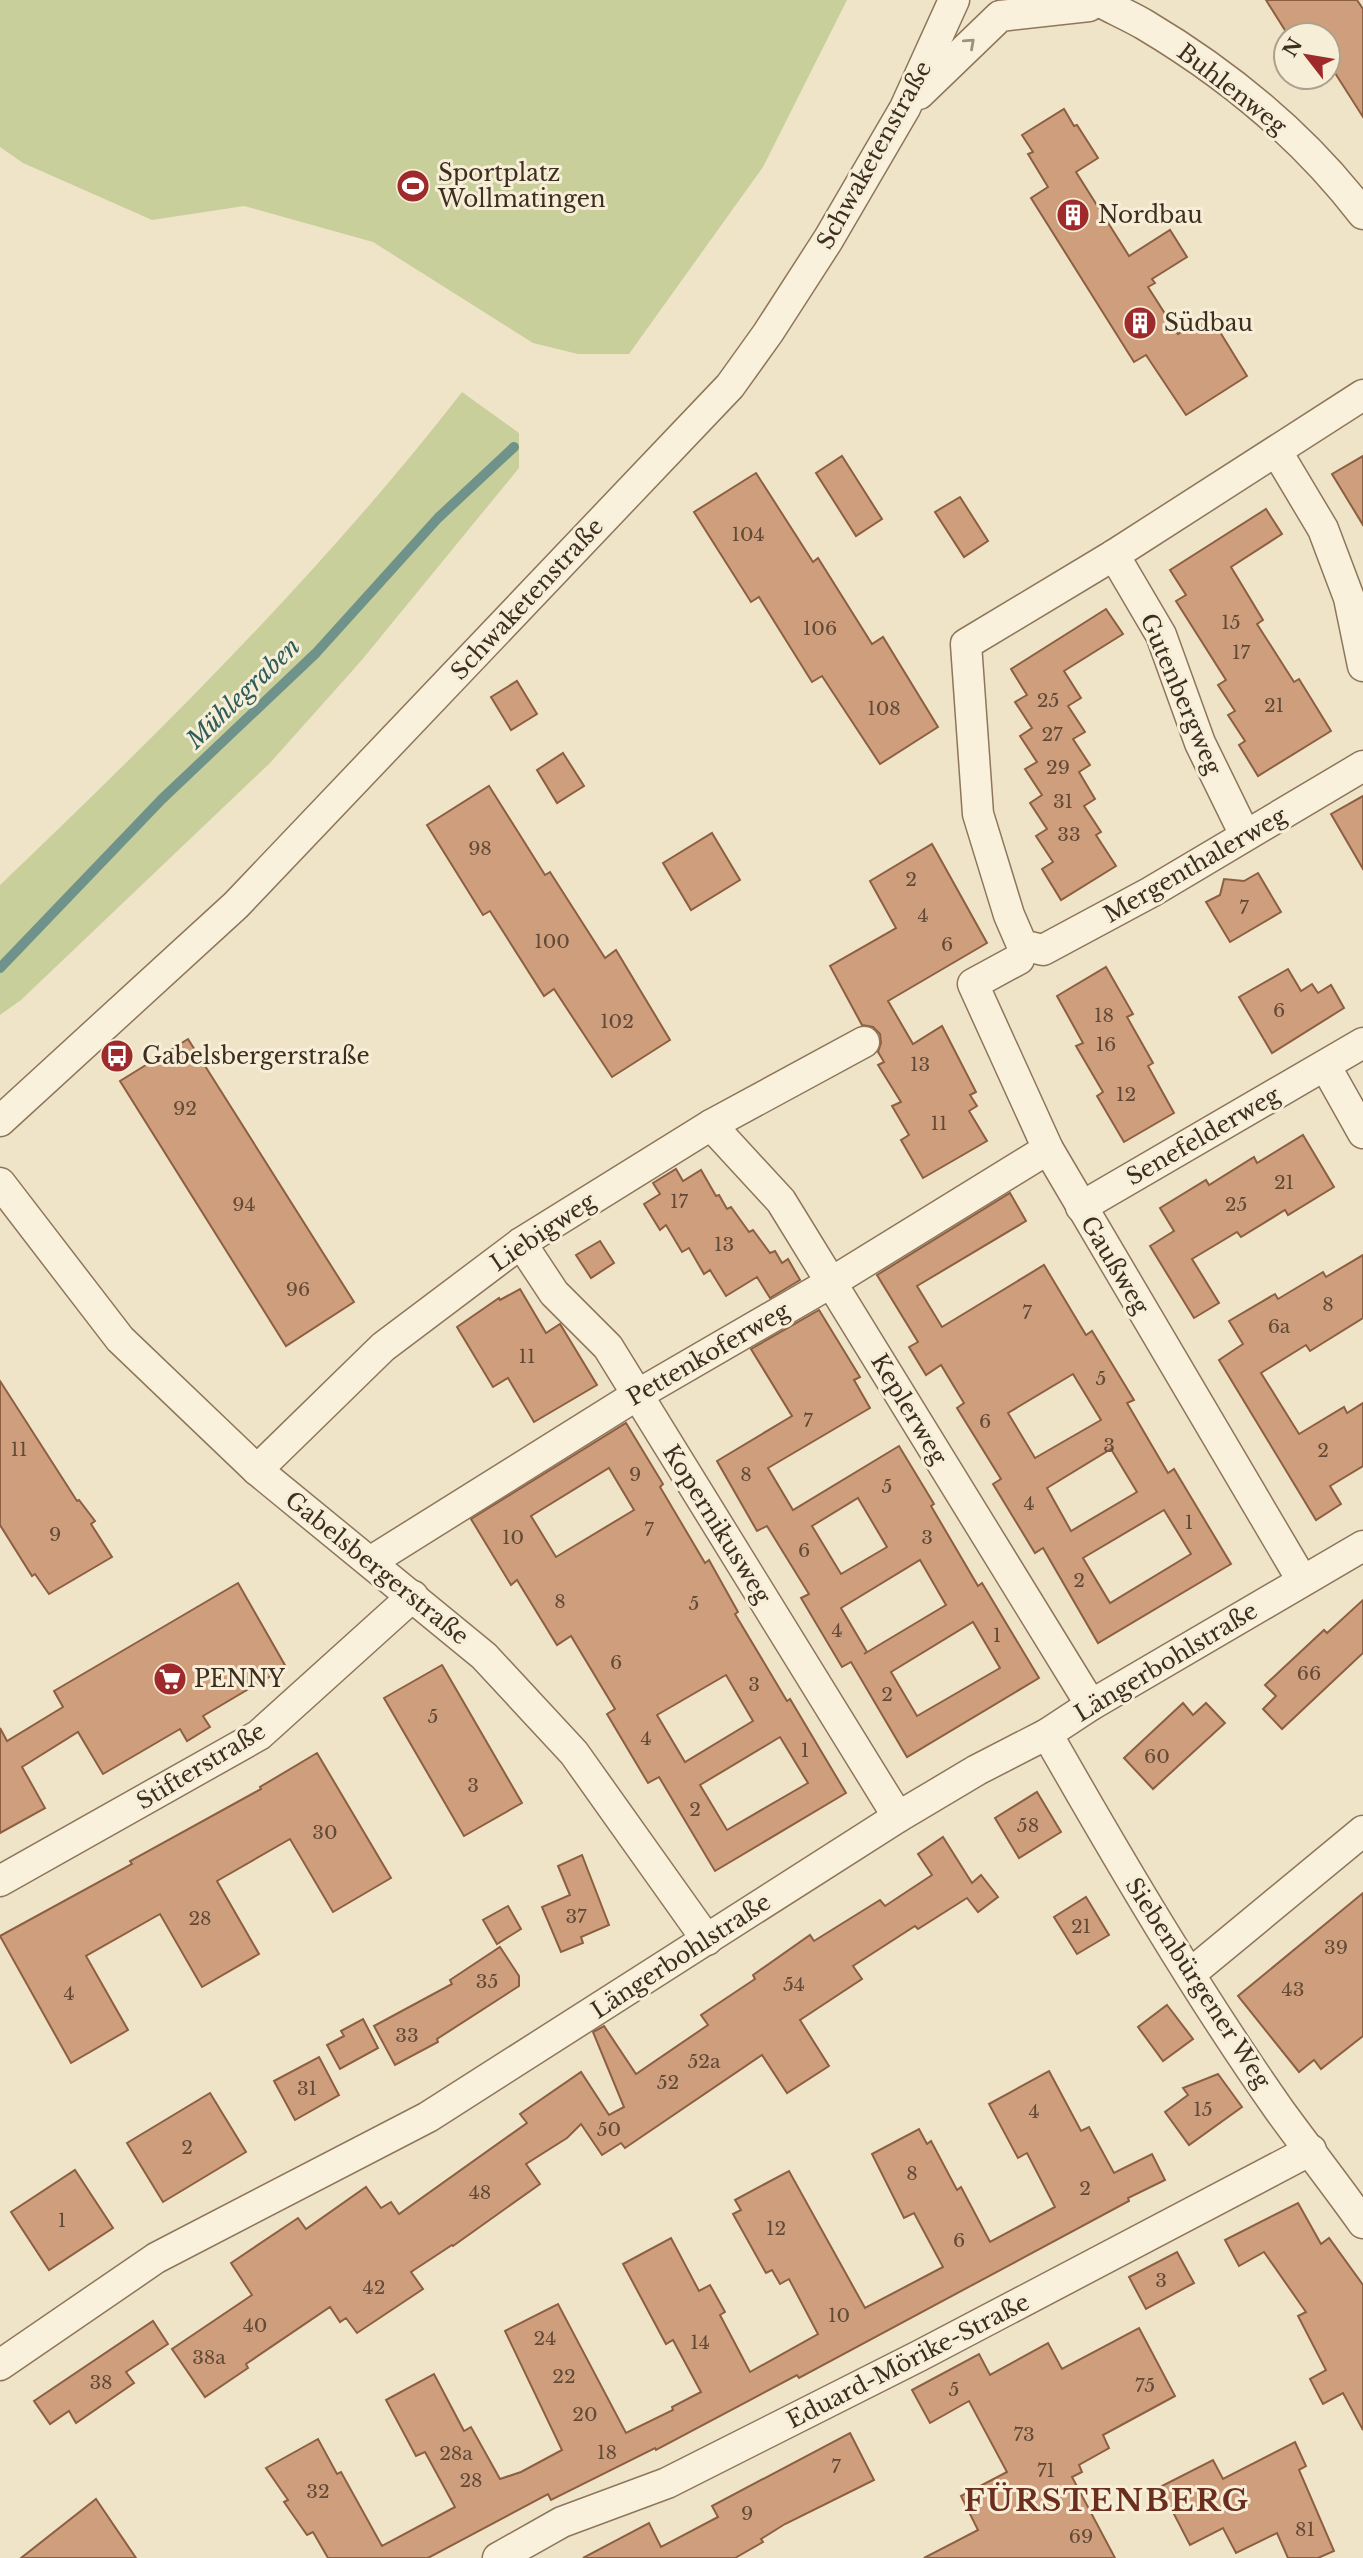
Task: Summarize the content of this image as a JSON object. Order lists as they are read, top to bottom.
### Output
{
  "streets": {
    "street": [
      "Buhlenweg",
      "Schwaketenstraße",
      "Gutenbergweg",
      "Mergenthalerweg",
      "Senefelderweg",
      "Liebigweg",
      "Gaußweg",
      "Pettenkoferweg",
      "Keplerweg",
      "Kopernikusweg",
      "Gabelsbergerstraße",
      "Längerbohlstraße",
      "Stifterstraße",
      "Siebenbürgener Weg",
      "Eduard-Mörike-Straße"
    ]
  },
  "crossings": [
    ["Gutenbergweg", "Mergenthalerweg"],
    ["Mergenthalerweg", "Gaußweg"],
    ["Senefelderweg", "Gaußweg"],
    ["Liebigweg", "Keplerweg"],
    ["Liebigweg", "Kopernikusweg"],
    ["Liebigweg", "Gabelsbergerstraße"],
    ["Gaußweg", "Pettenkoferweg"],
    ["Gaußweg", "Längerbohlstraße"],
    ["Pettenkoferweg", "Keplerweg"],
    ["Pettenkoferweg", "Kopernikusweg"],
    ["Pettenkoferweg", "Gabelsbergerstraße"],
    ["Keplerweg", "Längerbohlstraße"],
    ["Kopernikusweg", "Längerbohlstraße"],
    ["Gabelsbergerstraße", "Längerbohlstraße"],
    ["Gabelsbergerstraße", "Stifterstraße"],
    ["Längerbohlstraße", "Siebenbürgener Weg"],
    ["Siebenbürgener Weg", "Eduard-Mörike-Straße"]
  ],
  "districts": ["FÜRSTENBERG"],
  "water": ["Mühlegraben"],
  "places": {
    "sports": ["Sportplatz Wollmatingen"],
    "building": ["Nordbau", "Südbau"],
    "bus stop": ["Gabelsbergerstraße"],
    "supermarket": ["PENNY"]
  },
  "house_numbers": [
    "104",
    "15",
    "106",
    "17",
    "25",
    "21",
    "108",
    "27",
    "29",
    "31",
    "33",
    "98",
    "2",
    "7",
    "4",
    "100",
    "6",
    "6",
    "18",
    "102",
    "16",
    "13",
    "12",
    "92",
    "11",
    "21",
    "17",
    "94",
    "25",
    "13",
    "96",
    "8",
    "7",
    "6a",
    "11",
    "5",
    "7",
    "6",
    "3",
    "11",
    "2",
    "9",
    "8",
    "5",
    "4",
    "1",
    "7",
    "9",
    "10",
    "3",
    "6",
    "2",
    "8",
    "5",
    "4",
    "1",
    "6",
    "66",
    "3",
    "2",
    "5",
    "4",
    "1",
    "60",
    "3",
    "2",
    "58",
    "30",
    "37",
    "28",
    "21",
    "39",
    "35",
    "54",
    "43",
    "4",
    "33",
    "52a",
    "52",
    "31",
    "15",
    "4",
    "50",
    "2",
    "8",
    "2",
    "48",
    "1",
    "12",
    "6",
    "3",
    "42",
    "10",
    "40",
    "24",
    "14",
    "38a",
    "22",
    "38",
    "75",
    "5",
    "20",
    "73",
    "18",
    "28a",
    "7",
    "71",
    "28",
    "32",
    "9",
    "81",
    "69"
  ],
  "north": "top left"
}
